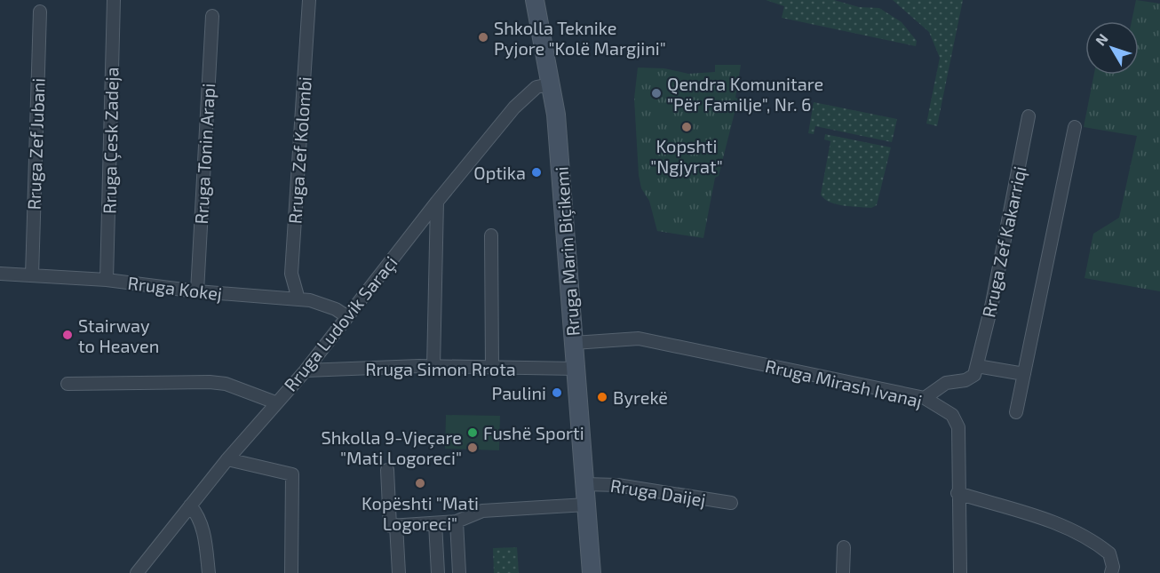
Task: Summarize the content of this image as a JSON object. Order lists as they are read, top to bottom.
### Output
{
  "streets": {
    "main road": ["Rruga Marin Biçikemi"],
    "street": [
      "Rruga Çesk Zadeja",
      "Rruga Zef Jubani",
      "Rruga Zef Kolombi",
      "Rruga Tonin Arapi",
      "Rruga Zef Kakarriqi",
      "Rruga Kokej",
      "Rruga Ludovik Saraçi",
      "Rruga Simon Rrota",
      "Rruga Mirash Ivanaj",
      "Rruga Daijej"
    ]
  },
  "crossings": [
    ["Rruga Çesk Zadeja", "Rruga Kokej"],
    ["Rruga Zef Jubani", "Rruga Kokej"],
    ["Rruga Zef Kolombi", "Rruga Kokej"],
    ["Rruga Tonin Arapi", "Rruga Kokej"],
    ["Rruga Marin Biçikemi", "Rruga Ludovik Saraçi"],
    ["Rruga Marin Biçikemi", "Rruga Simon Rrota"],
    ["Rruga Marin Biçikemi", "Rruga Mirash Ivanaj"],
    ["Rruga Marin Biçikemi", "Rruga Daijej"],
    ["Rruga Kokej", "Rruga Ludovik Saraçi"],
    ["Rruga Ludovik Saraçi", "Rruga Simon Rrota"]
  ],
  "places": [
    "Shkolla Teknike Pyjore \"Kolë Margjini\"",
    "Qendra Komunitare \"Për Familje\", Nr. 6",
    "Kopshti \"Ngjyrat\"",
    "Optika",
    "Stairway to Heaven",
    "Paulini",
    "Byrekë",
    "Fushë Sporti",
    "Shkolla 9-Vjeçare \"Mati Logoreci\"",
    "Kopështi \"Mati Logoreci\""
  ],
  "north": "top left"
}
